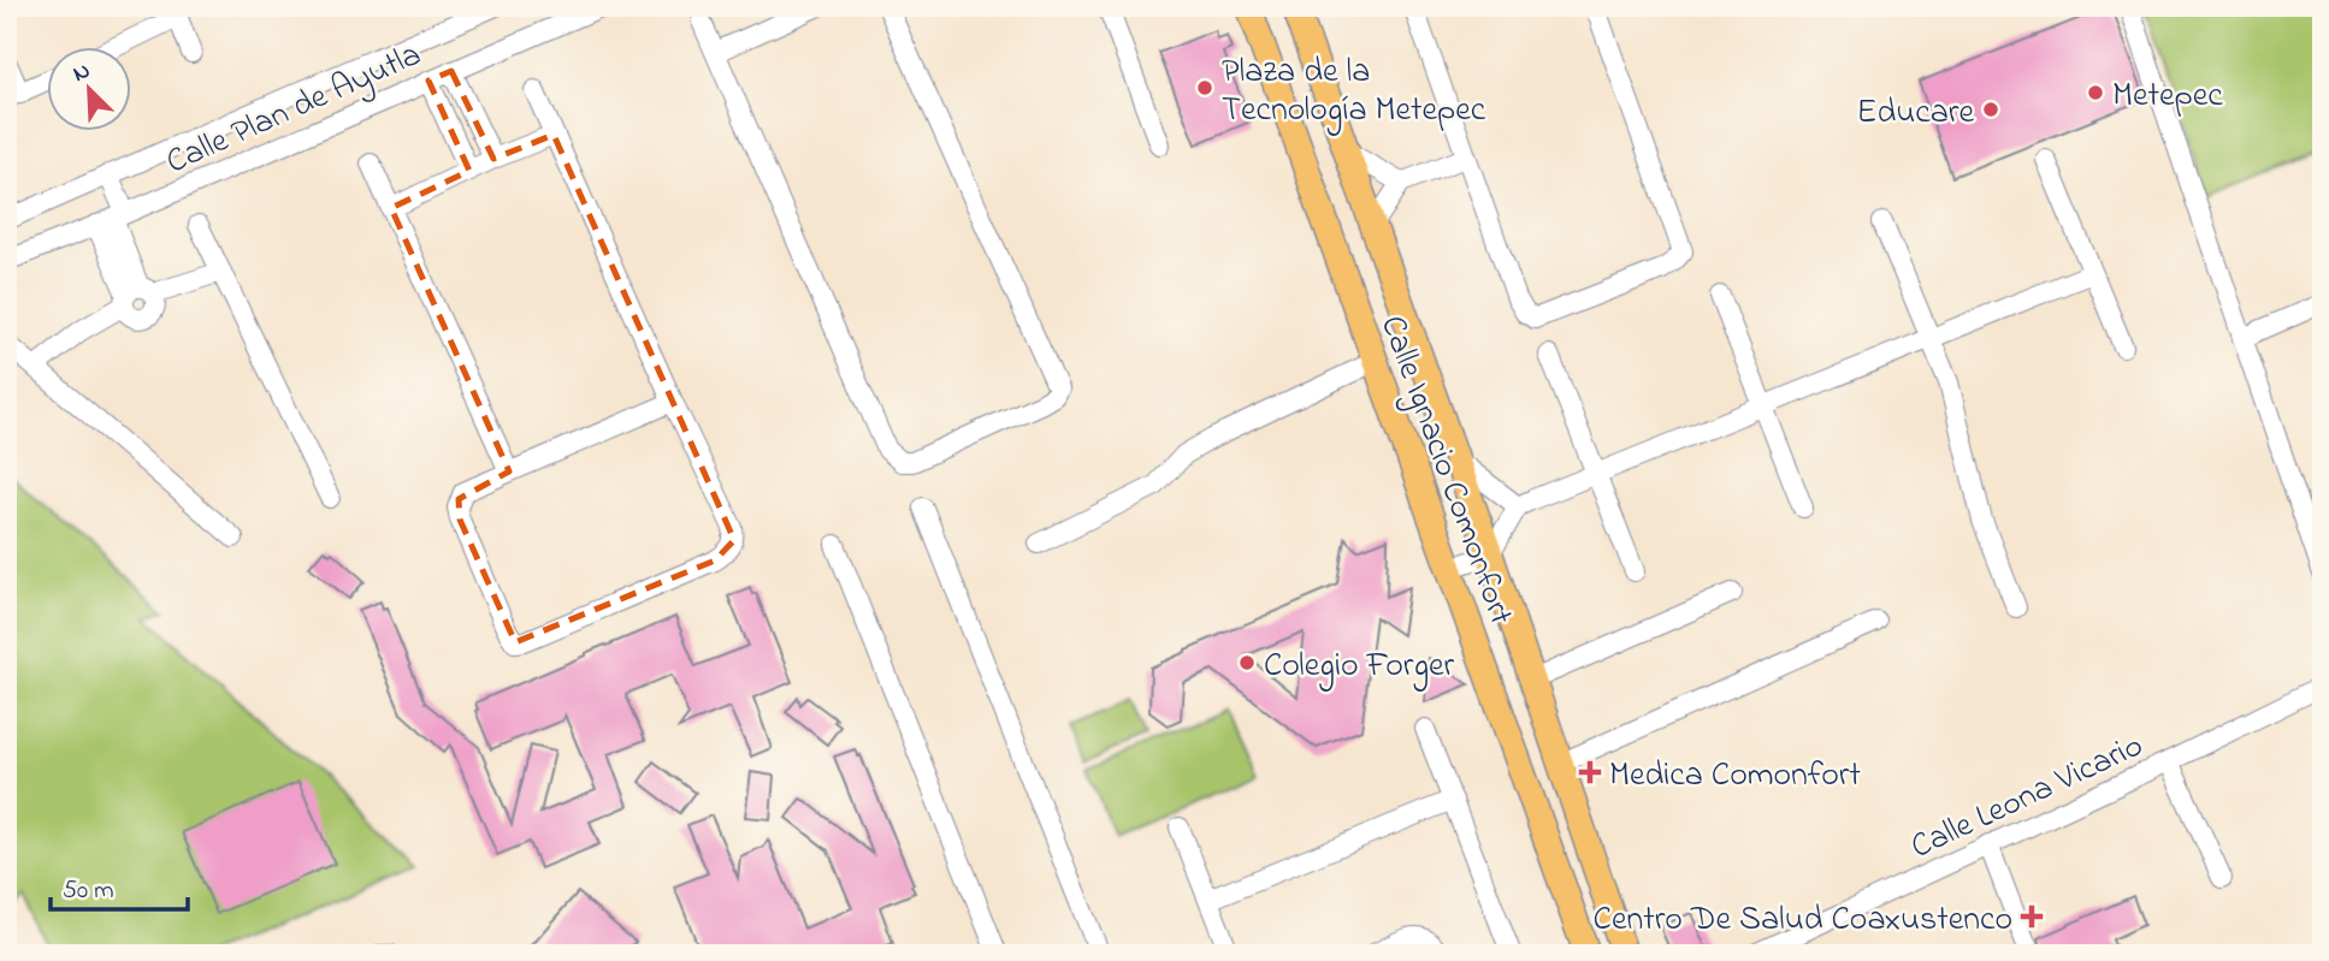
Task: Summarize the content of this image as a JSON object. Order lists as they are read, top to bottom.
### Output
{
  "streets": {
    "main road": ["Calle Ignacio Comonfort"],
    "street": ["Calle Plan de Ayutla", "Calle Leona Vicario"]
  },
  "places": {
    "other": [
      "Plaza de la Tecnología Metepec",
      "Metepec",
      "Educare",
      "Colegio Forger"
    ],
    "health": ["Medica Comonfort", "Centro De Salud Coaxustenco"]
  },
  "scale_bar": "50 m",
  "north": "top left"
}
